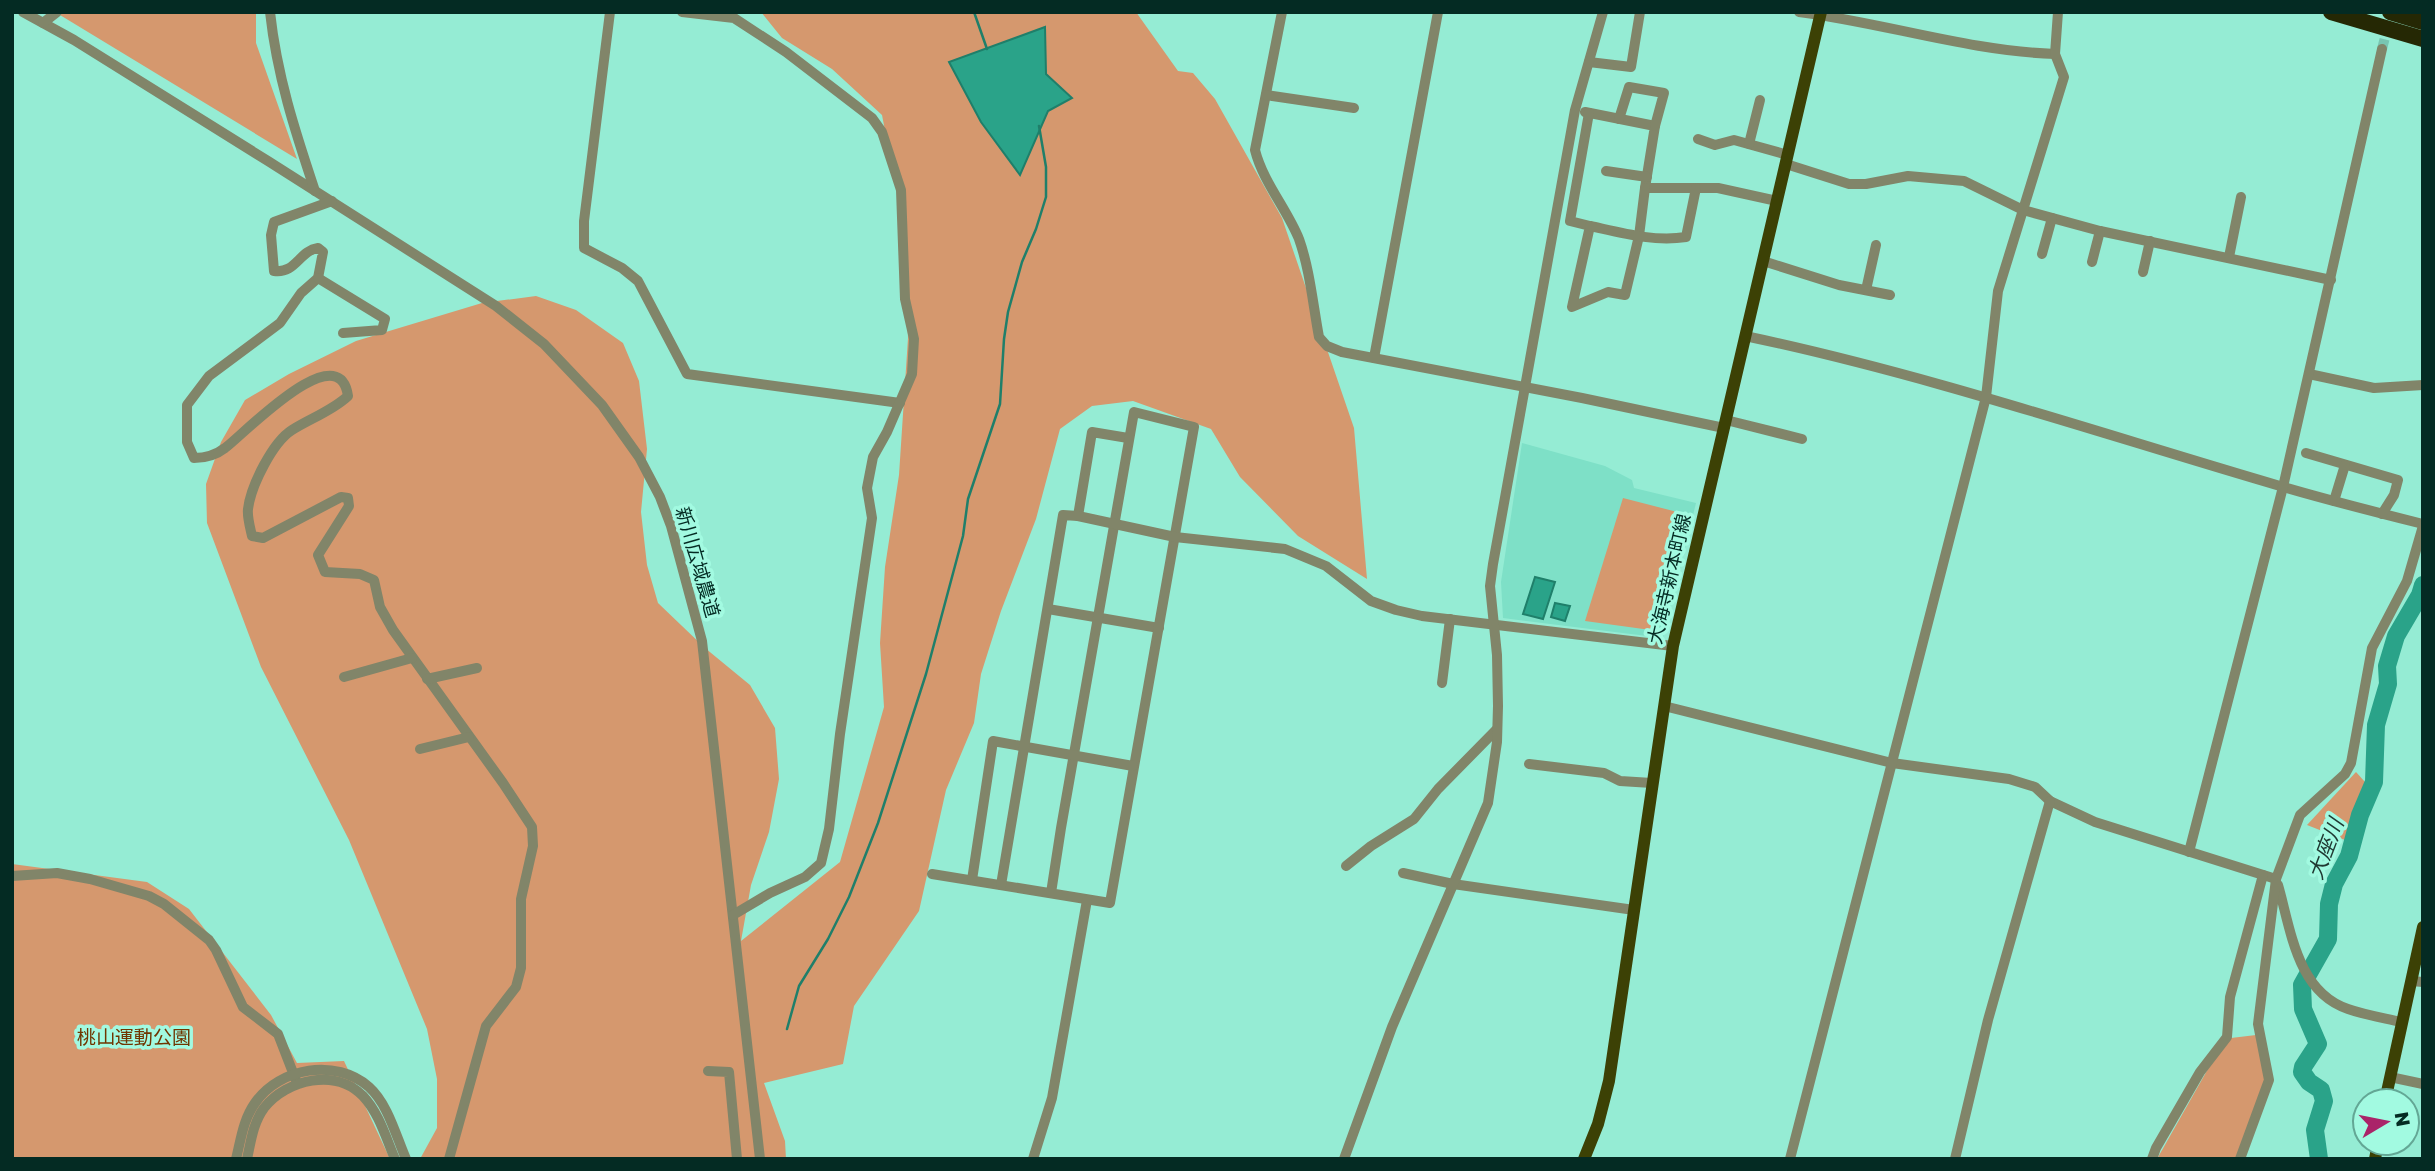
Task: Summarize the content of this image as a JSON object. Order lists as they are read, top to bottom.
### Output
{
  "streets": {
    "main road": ["大海寺新本町線"],
    "street": ["新川広域農道"]
  },
  "water": ["大座川"],
  "parks": ["桃山運動公園"],
  "north": "right"
}
